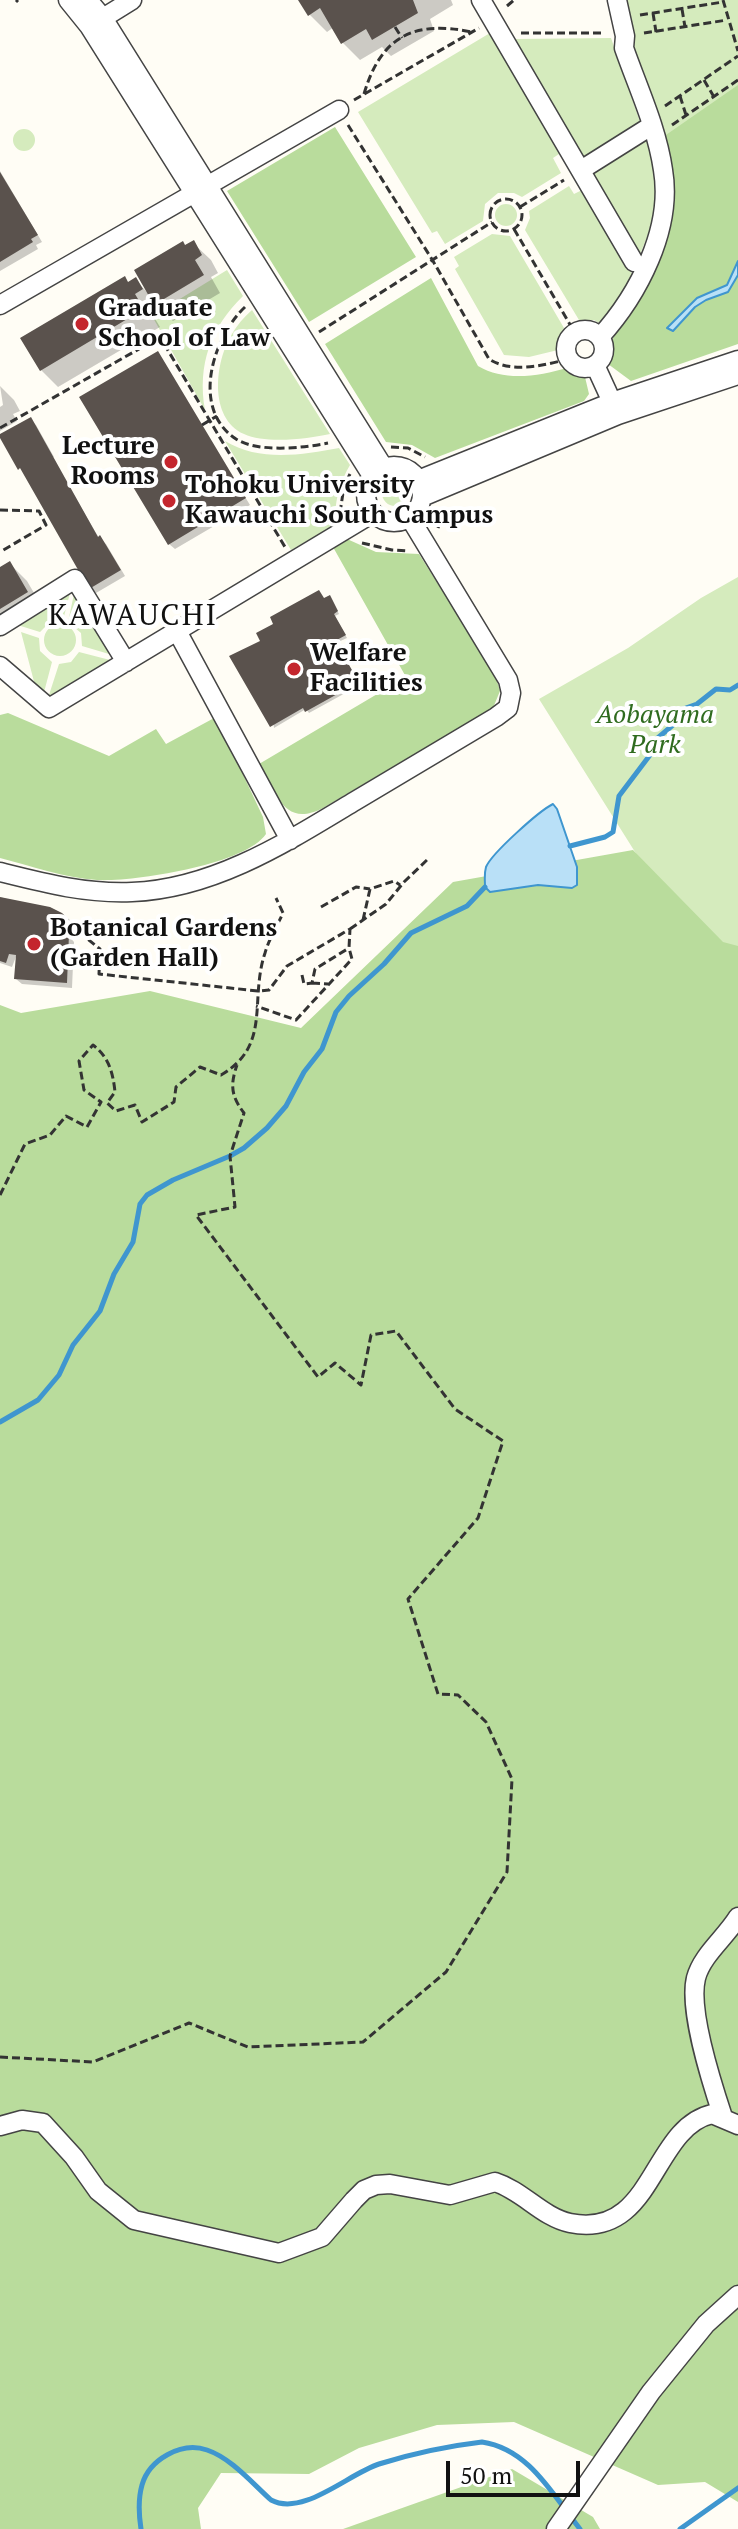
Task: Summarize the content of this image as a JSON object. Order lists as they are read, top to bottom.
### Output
{
  "districts": ["KAWAUCHI"],
  "parks": ["Aobayama Park"],
  "places": [
    "Graduate School of Law",
    "Lecture Rooms",
    "Tohoku University Kawauchi South Campus",
    "Welfare Facilities",
    "Botanical Gardens (Garden Hall)"
  ],
  "scale_bar": "50 m"
}
